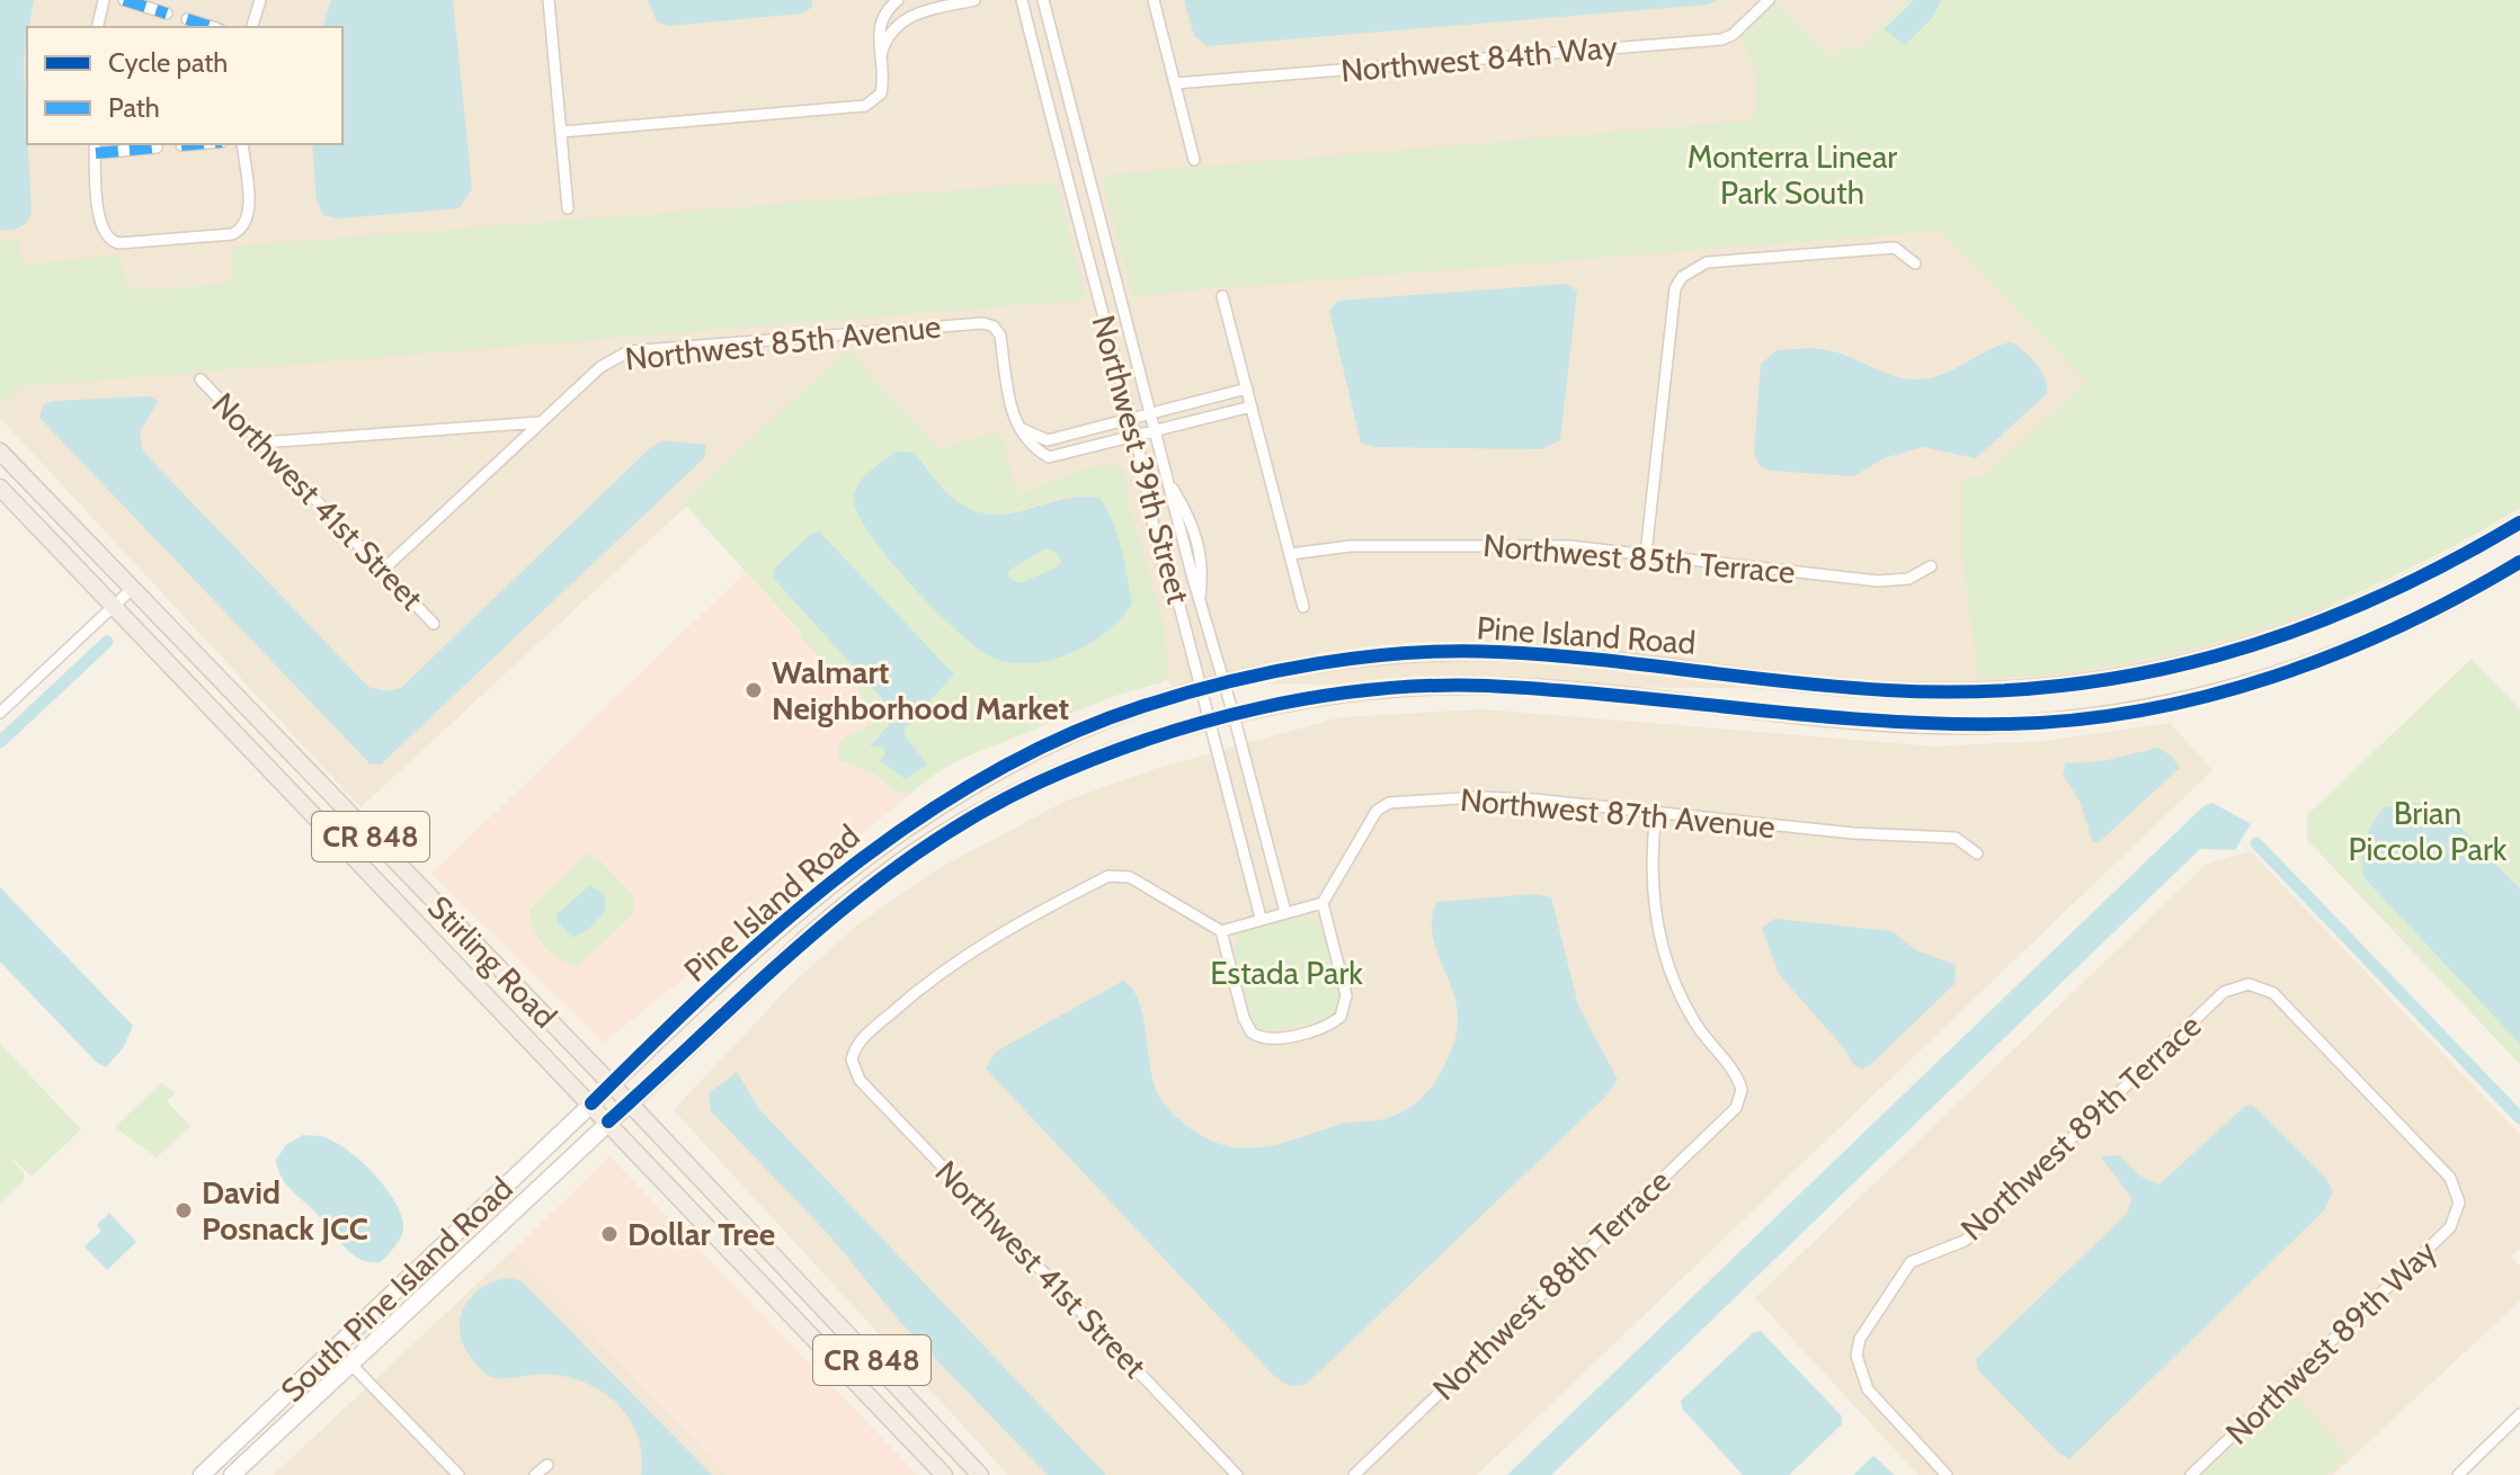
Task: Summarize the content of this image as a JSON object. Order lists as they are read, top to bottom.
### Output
{
  "streets": {
    "main road": [
      "Pine Island Road",
      "CR 848",
      "Stirling Road",
      "South Pine Island Road"
    ],
    "street": [
      "Northwest 84th Way",
      "Northwest 85th Avenue",
      "Northwest 39th Street",
      "Northwest 41st Street",
      "Northwest 85th Terrace",
      "Northwest 87th Avenue",
      "Northwest 89th Terrace",
      "Northwest 88th Terrace",
      "Northwest 89th Way"
    ]
  },
  "crossings": [
    ["Northwest 85th Avenue", "Northwest 41st Street"],
    ["Northwest 39th Street", "Pine Island Road"],
    ["Pine Island Road", "Stirling Road"],
    ["Pine Island Road", "South Pine Island Road"],
    ["Northwest 87th Avenue", "Northwest 88th Terrace"],
    ["Stirling Road", "South Pine Island Road"],
    ["Northwest 89th Terrace", "Northwest 89th Way"]
  ],
  "parks": ["Monterra Linear Park South", "Brian Piccolo Park", "Estada Park"],
  "places": ["Walmart Neighborhood Market", "David Posnack JCC", "Dollar Tree"],
  "legend": ["Cycle path", "Path"]
}
